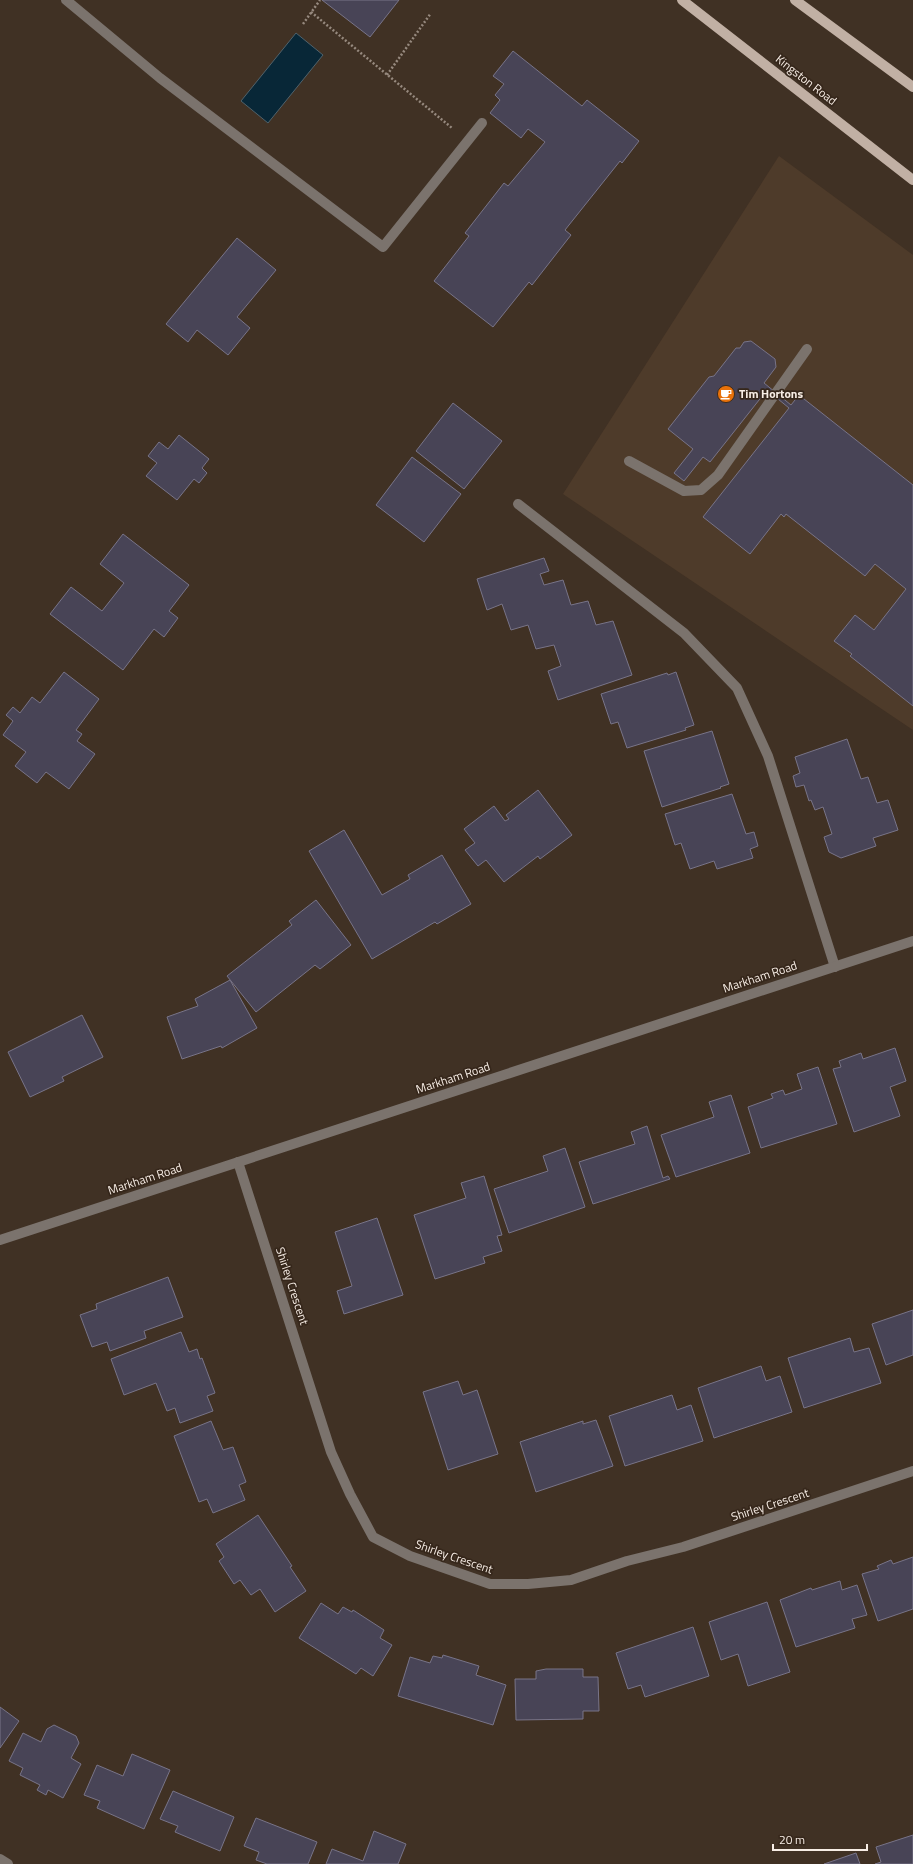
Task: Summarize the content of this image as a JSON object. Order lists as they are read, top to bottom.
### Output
{
  "streets": {
    "main road": ["Kingston Road"],
    "street": ["Markham Road", "Shirley Crescent"]
  },
  "crossings": [
    ["Markham Road", "Shirley Crescent"]
  ],
  "places": {
    "cafe": ["Tim Hortons"]
  },
  "scale_bar": "20 m"
}
